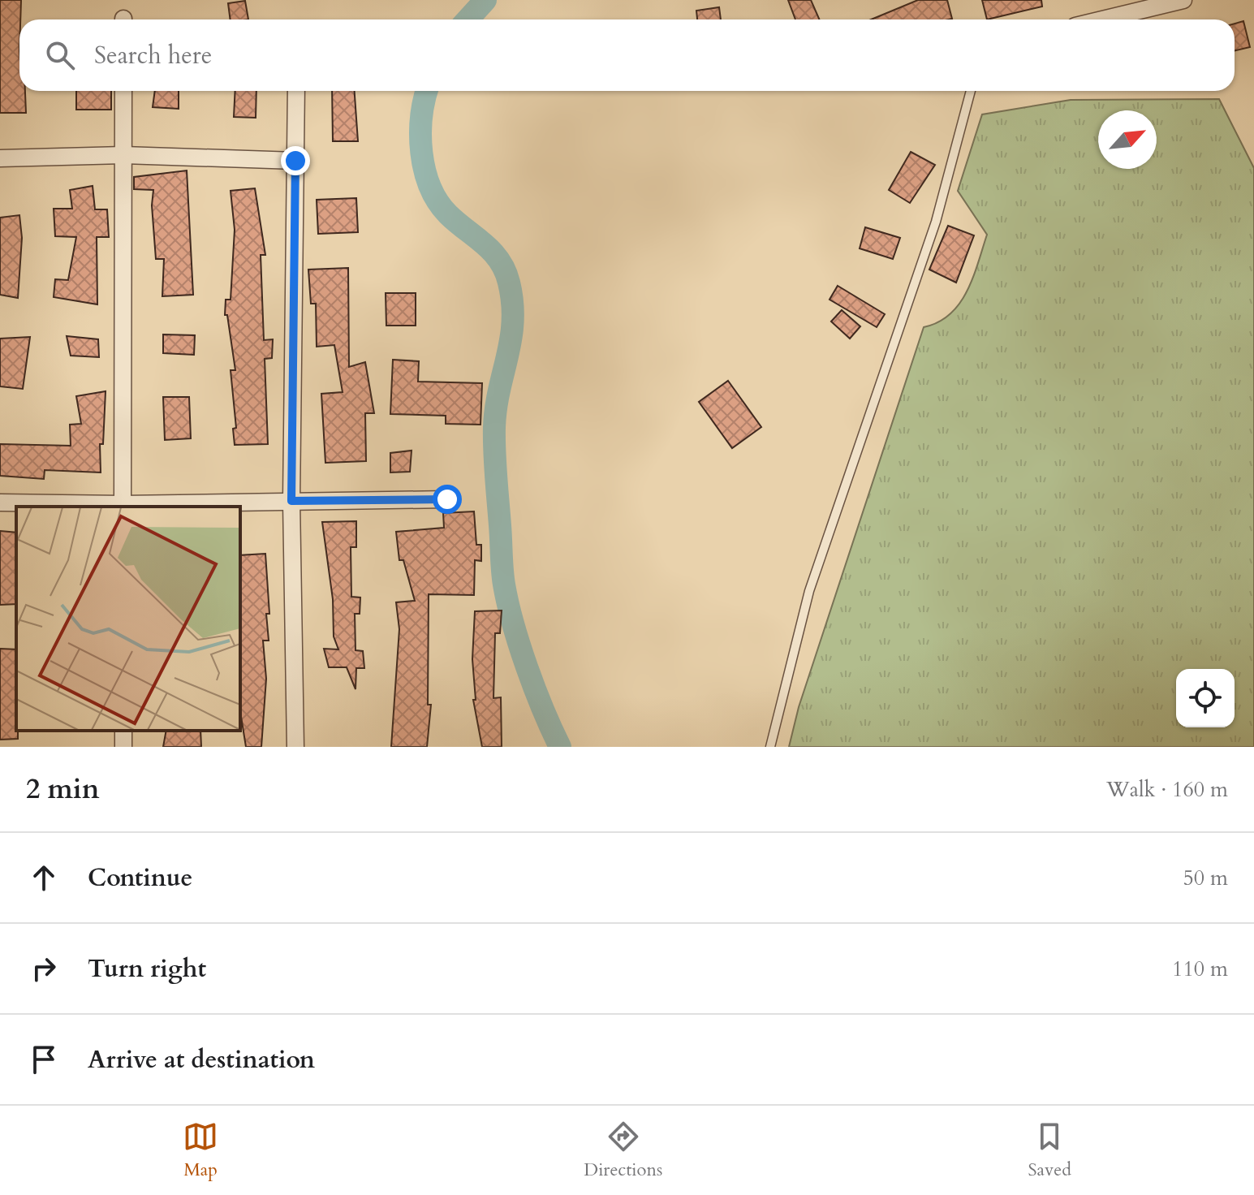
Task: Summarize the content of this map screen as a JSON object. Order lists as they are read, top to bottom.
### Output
{
  "north": "top right",
  "page": {
    "search": "Search here",
    "heading": ["2 min", "Walk · 160 m"],
    "list": [
      ["Continue", "50 m"],
      ["Turn right", "110 m"],
      "Arrive at destination"
    ],
    "nav": ["Map", "Directions", "Saved"]
  }
}
